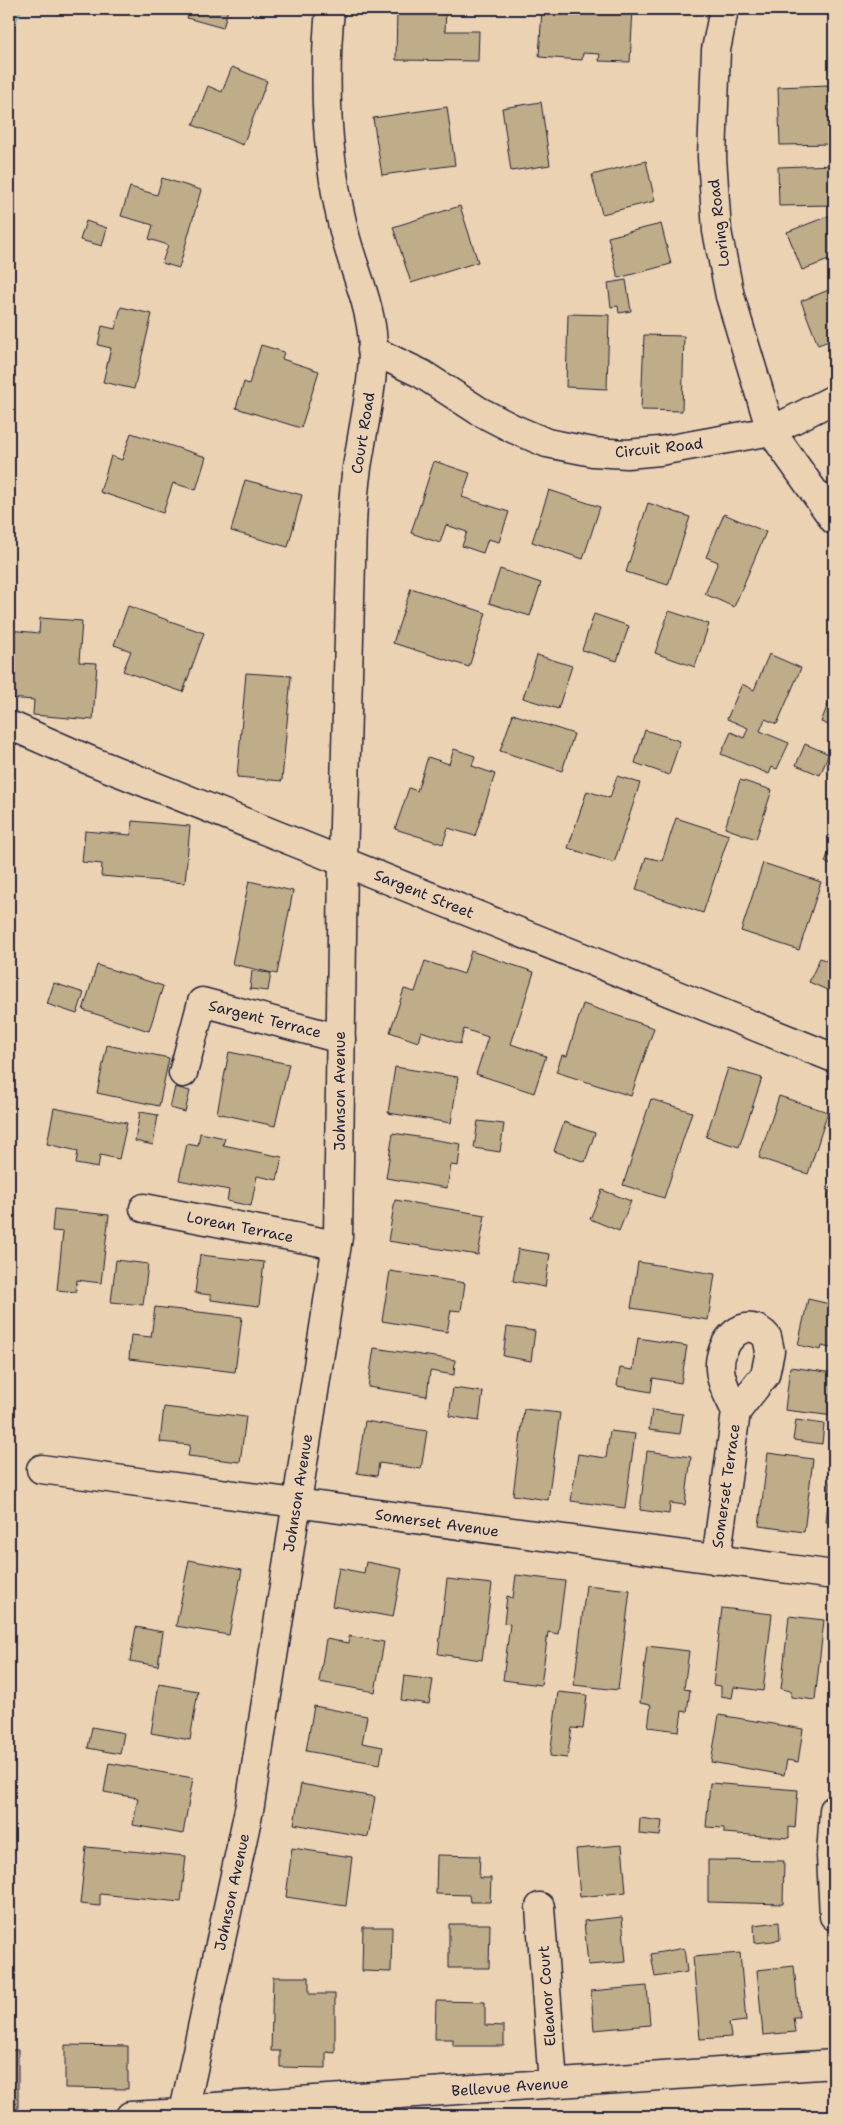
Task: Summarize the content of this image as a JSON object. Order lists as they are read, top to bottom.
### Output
{
  "streets": {
    "street": [
      "Loring Road",
      "Court Road",
      "Circuit Road",
      "Sargent Street",
      "Sargent Terrace",
      "Johnson Avenue",
      "Lorean Terrace",
      "Somerset Terrace",
      "Somerset Avenue",
      "Eleanor Court",
      "Bellevue Avenue"
    ]
  },
  "crossings": [
    ["Loring Road", "Circuit Road"],
    ["Court Road", "Circuit Road"],
    ["Court Road", "Sargent Street"],
    ["Court Road", "Johnson Avenue"],
    ["Sargent Street", "Johnson Avenue"],
    ["Sargent Terrace", "Johnson Avenue"],
    ["Johnson Avenue", "Lorean Terrace"],
    ["Johnson Avenue", "Somerset Avenue"],
    ["Johnson Avenue", "Bellevue Avenue"],
    ["Somerset Terrace", "Somerset Avenue"],
    ["Eleanor Court", "Bellevue Avenue"]
  ]
}
